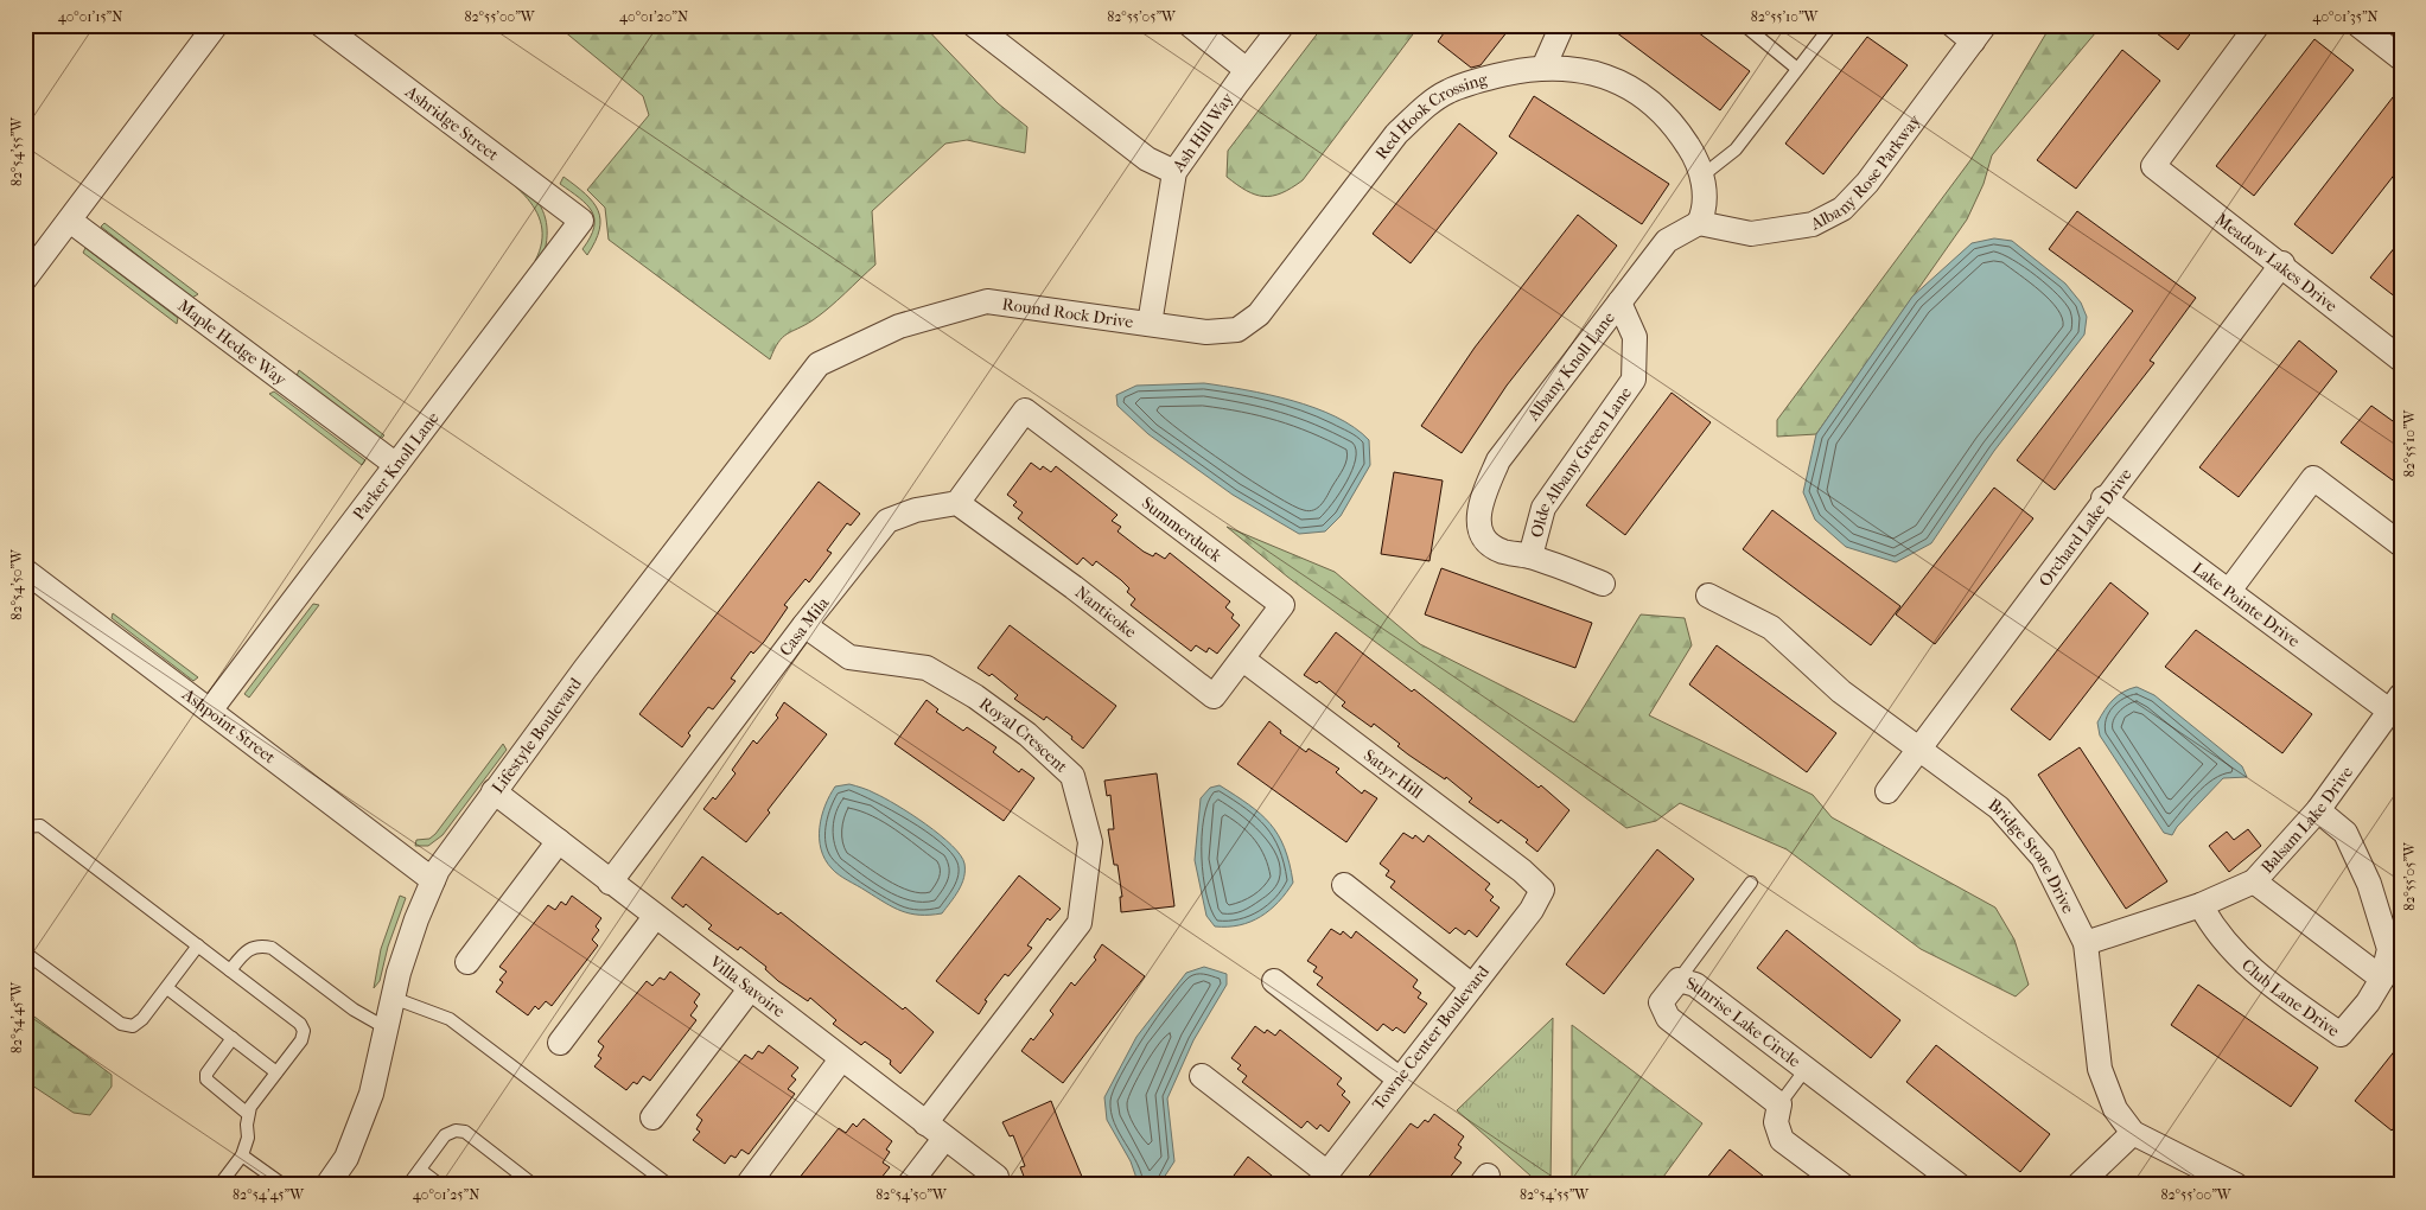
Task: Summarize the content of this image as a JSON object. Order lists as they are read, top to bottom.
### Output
{
  "streets": {
    "street": [
      "Red Hook Crossing",
      "Ashridge Street",
      "Ash Hill Way",
      "Albany Rose Parkway",
      "Meadow Lakes Drive",
      "Round Rock Drive",
      "Maple Hedge Way",
      "Albany Knoll Lane",
      "Olde Albany Green Lane",
      "Parker Knoll Lane",
      "Orchard Lake Drive",
      "Summerduck",
      "Lake Pointe Drive",
      "Nanticoke",
      "Casa Mila",
      "Ashpoint Street",
      "Lifestyle Boulevard",
      "Royal Crescent",
      "Satyr Hill",
      "Balsam Lake Drive",
      "Bridge Stone Drive",
      "Villa Savoire",
      "Club Lane Drive",
      "Sunrise Lake Circle",
      "Towne Center Boulevard"
    ]
  },
  "crossings": [
    ["Red Hook Crossing", "Ash Hill Way"],
    ["Red Hook Crossing", "Albany Rose Parkway"],
    ["Red Hook Crossing", "Round Rock Drive"],
    ["Red Hook Crossing", "Albany Knoll Lane"],
    ["Ashridge Street", "Parker Knoll Lane"],
    ["Ash Hill Way", "Round Rock Drive"],
    ["Albany Rose Parkway", "Albany Knoll Lane"],
    ["Meadow Lakes Drive", "Orchard Lake Drive"],
    ["Round Rock Drive", "Lifestyle Boulevard"],
    ["Maple Hedge Way", "Parker Knoll Lane"],
    ["Albany Knoll Lane", "Olde Albany Green Lane"],
    ["Parker Knoll Lane", "Ashpoint Street"],
    ["Orchard Lake Drive", "Lake Pointe Drive"],
    ["Orchard Lake Drive", "Bridge Stone Drive"],
    ["Summerduck", "Nanticoke"],
    ["Summerduck", "Casa Mila"],
    ["Summerduck", "Satyr Hill"],
    ["Lake Pointe Drive", "Balsam Lake Drive"],
    ["Nanticoke", "Casa Mila"],
    ["Nanticoke", "Satyr Hill"],
    ["Casa Mila", "Royal Crescent"],
    ["Casa Mila", "Villa Savoire"],
    ["Ashpoint Street", "Lifestyle Boulevard"],
    ["Lifestyle Boulevard", "Villa Savoire"],
    ["Royal Crescent", "Villa Savoire"],
    ["Satyr Hill", "Towne Center Boulevard"],
    ["Balsam Lake Drive", "Bridge Stone Drive"],
    ["Balsam Lake Drive", "Club Lane Drive"]
  ],
  "coordinates": [
    "40°01'15\"N",
    "82°55'00\"W",
    "40°01'20\"N",
    "82°55'05\"W",
    "82°55'10\"W",
    "40°01'35\"N",
    "82°54'55\"W",
    "82°54'50\"W",
    "82°54'45\"W",
    "40°01'25\"N"
  ]
}
